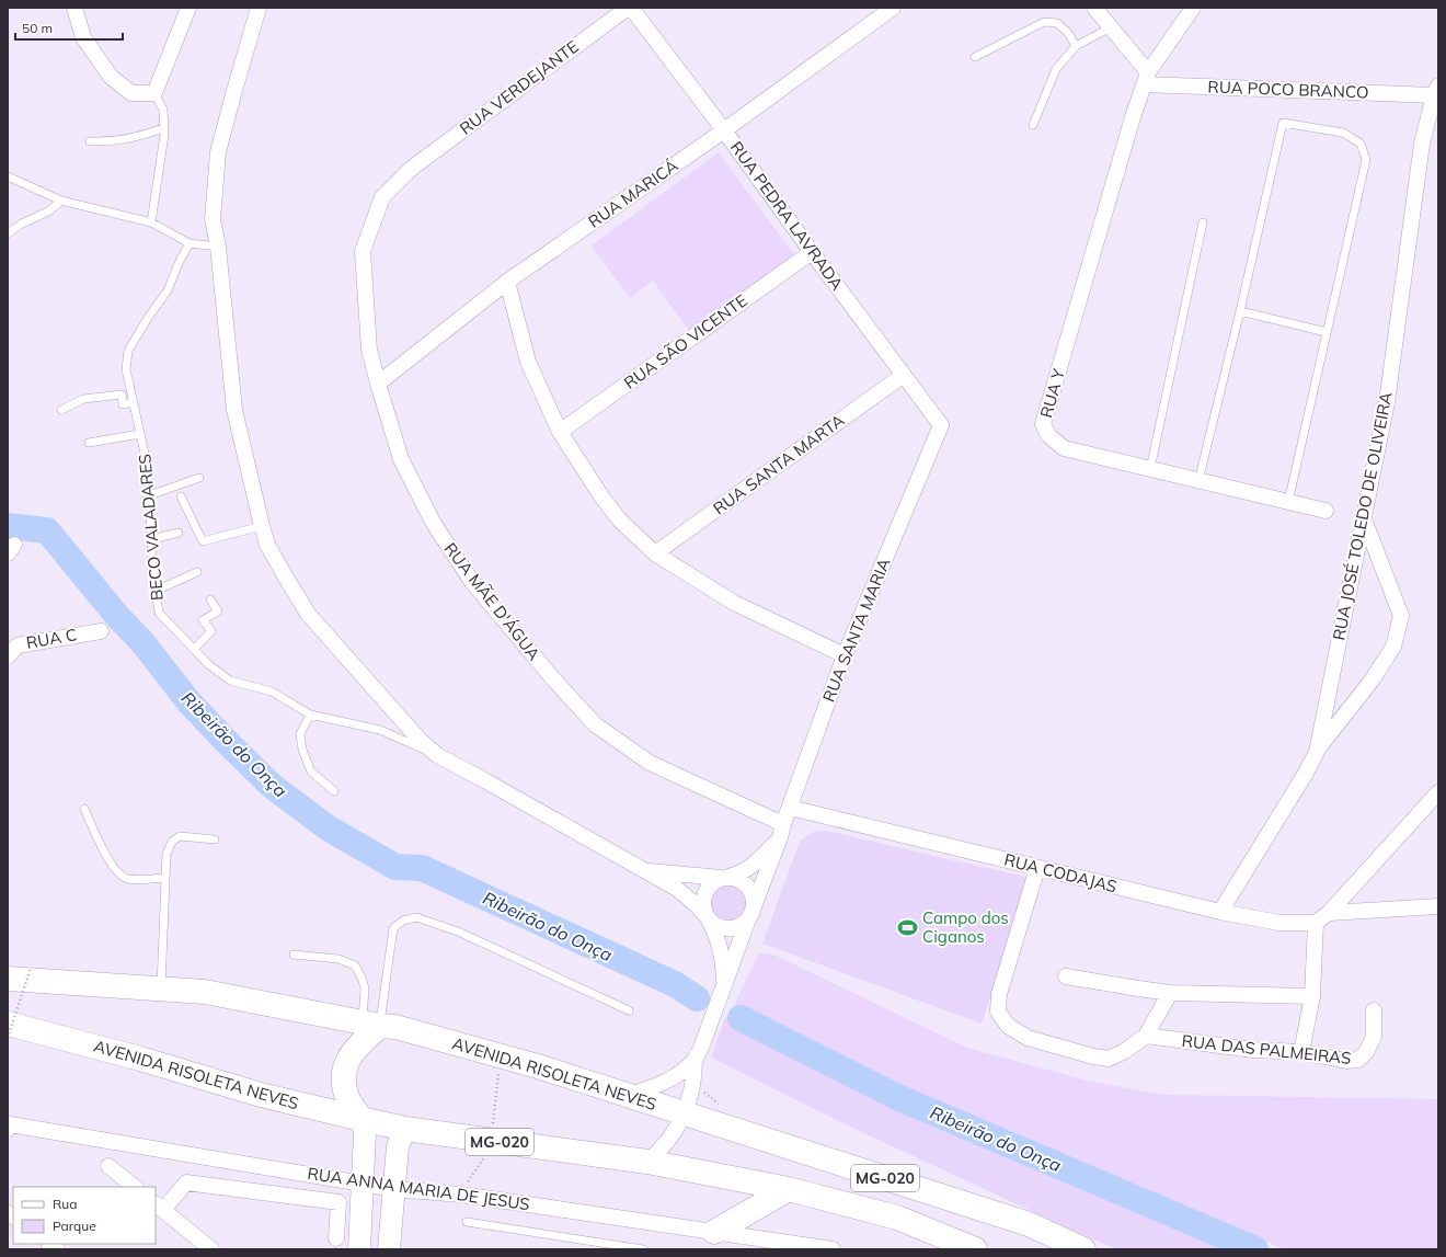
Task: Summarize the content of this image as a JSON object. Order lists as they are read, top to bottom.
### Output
{
  "streets": {
    "highway": ["AVENIDA RISOLETA NEVES", "MG-020"],
    "street": [
      "RUA VERDEJANTE",
      "RUA POCO BRANCO",
      "RUA MARICÁ",
      "RUA PEDRA LAVRADA",
      "RUA SÃO VICENTE",
      "RUA Y",
      "RUA SANTA MARTA",
      "RUA JOSÉ TOLEDO DE OLIVEIRA",
      "RUA MÃE D'ÁGUA",
      "RUA SANTA MARIA",
      "RUA C",
      "RUA CODAJAS",
      "RUA DAS PALMEIRAS",
      "RUA ANNA MARIA DE JESUS"
    ],
    "lane": ["BECO VALADARES"]
  },
  "crossings": [
    ["RUA VERDEJANTE", "RUA MÃE D'ÁGUA"],
    ["RUA POCO BRANCO", "RUA Y"],
    ["RUA POCO BRANCO", "RUA JOSÉ TOLEDO DE OLIVEIRA"],
    ["RUA MARICÁ", "RUA PEDRA LAVRADA"],
    ["RUA MARICÁ", "RUA MÃE D'ÁGUA"],
    ["RUA PEDRA LAVRADA", "RUA SÃO VICENTE"],
    ["RUA PEDRA LAVRADA", "RUA SANTA MARTA"],
    ["RUA PEDRA LAVRADA", "RUA SANTA MARIA"],
    ["RUA JOSÉ TOLEDO DE OLIVEIRA", "RUA CODAJAS"],
    ["RUA MÃE D'ÁGUA", "RUA SANTA MARIA"],
    ["RUA SANTA MARIA", "RUA CODAJAS"],
    ["RUA SANTA MARIA", "AVENIDA RISOLETA NEVES"]
  ],
  "water": ["Ribeirão do Onça"],
  "places": {
    "sports": ["Campo dos Ciganos"]
  },
  "legend": ["Rua", "Parque"],
  "scale_bar": "50 m"
}
